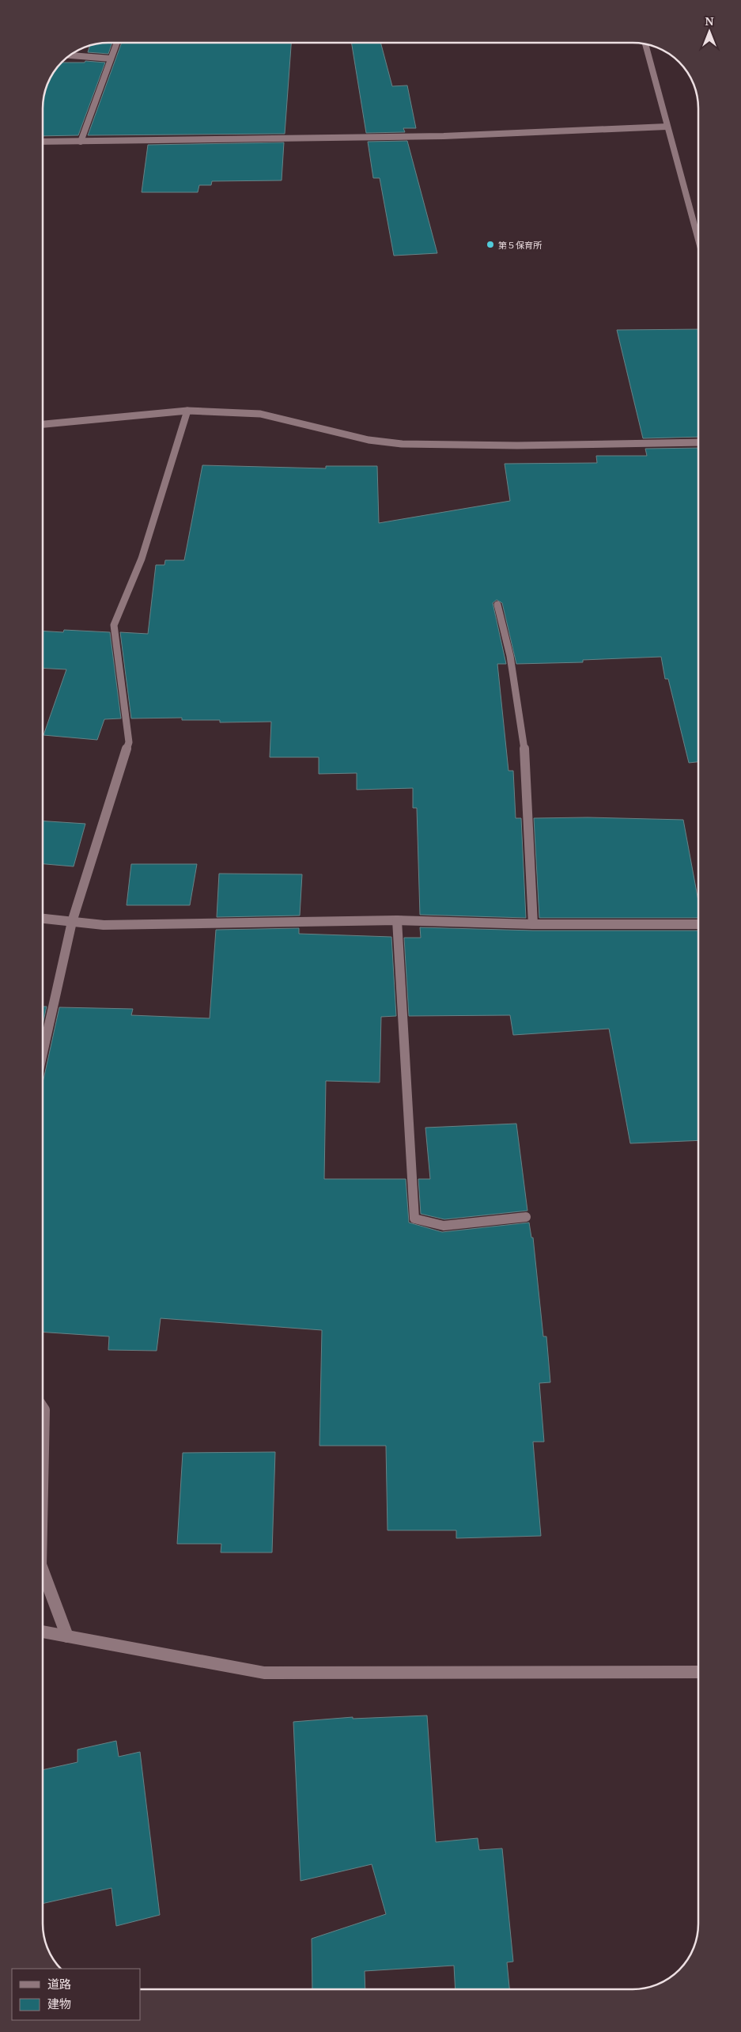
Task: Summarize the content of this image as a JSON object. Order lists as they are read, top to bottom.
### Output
{
  "places": ["第５保育所"],
  "legend": ["道路", "建物"],
  "north": "top"
}
